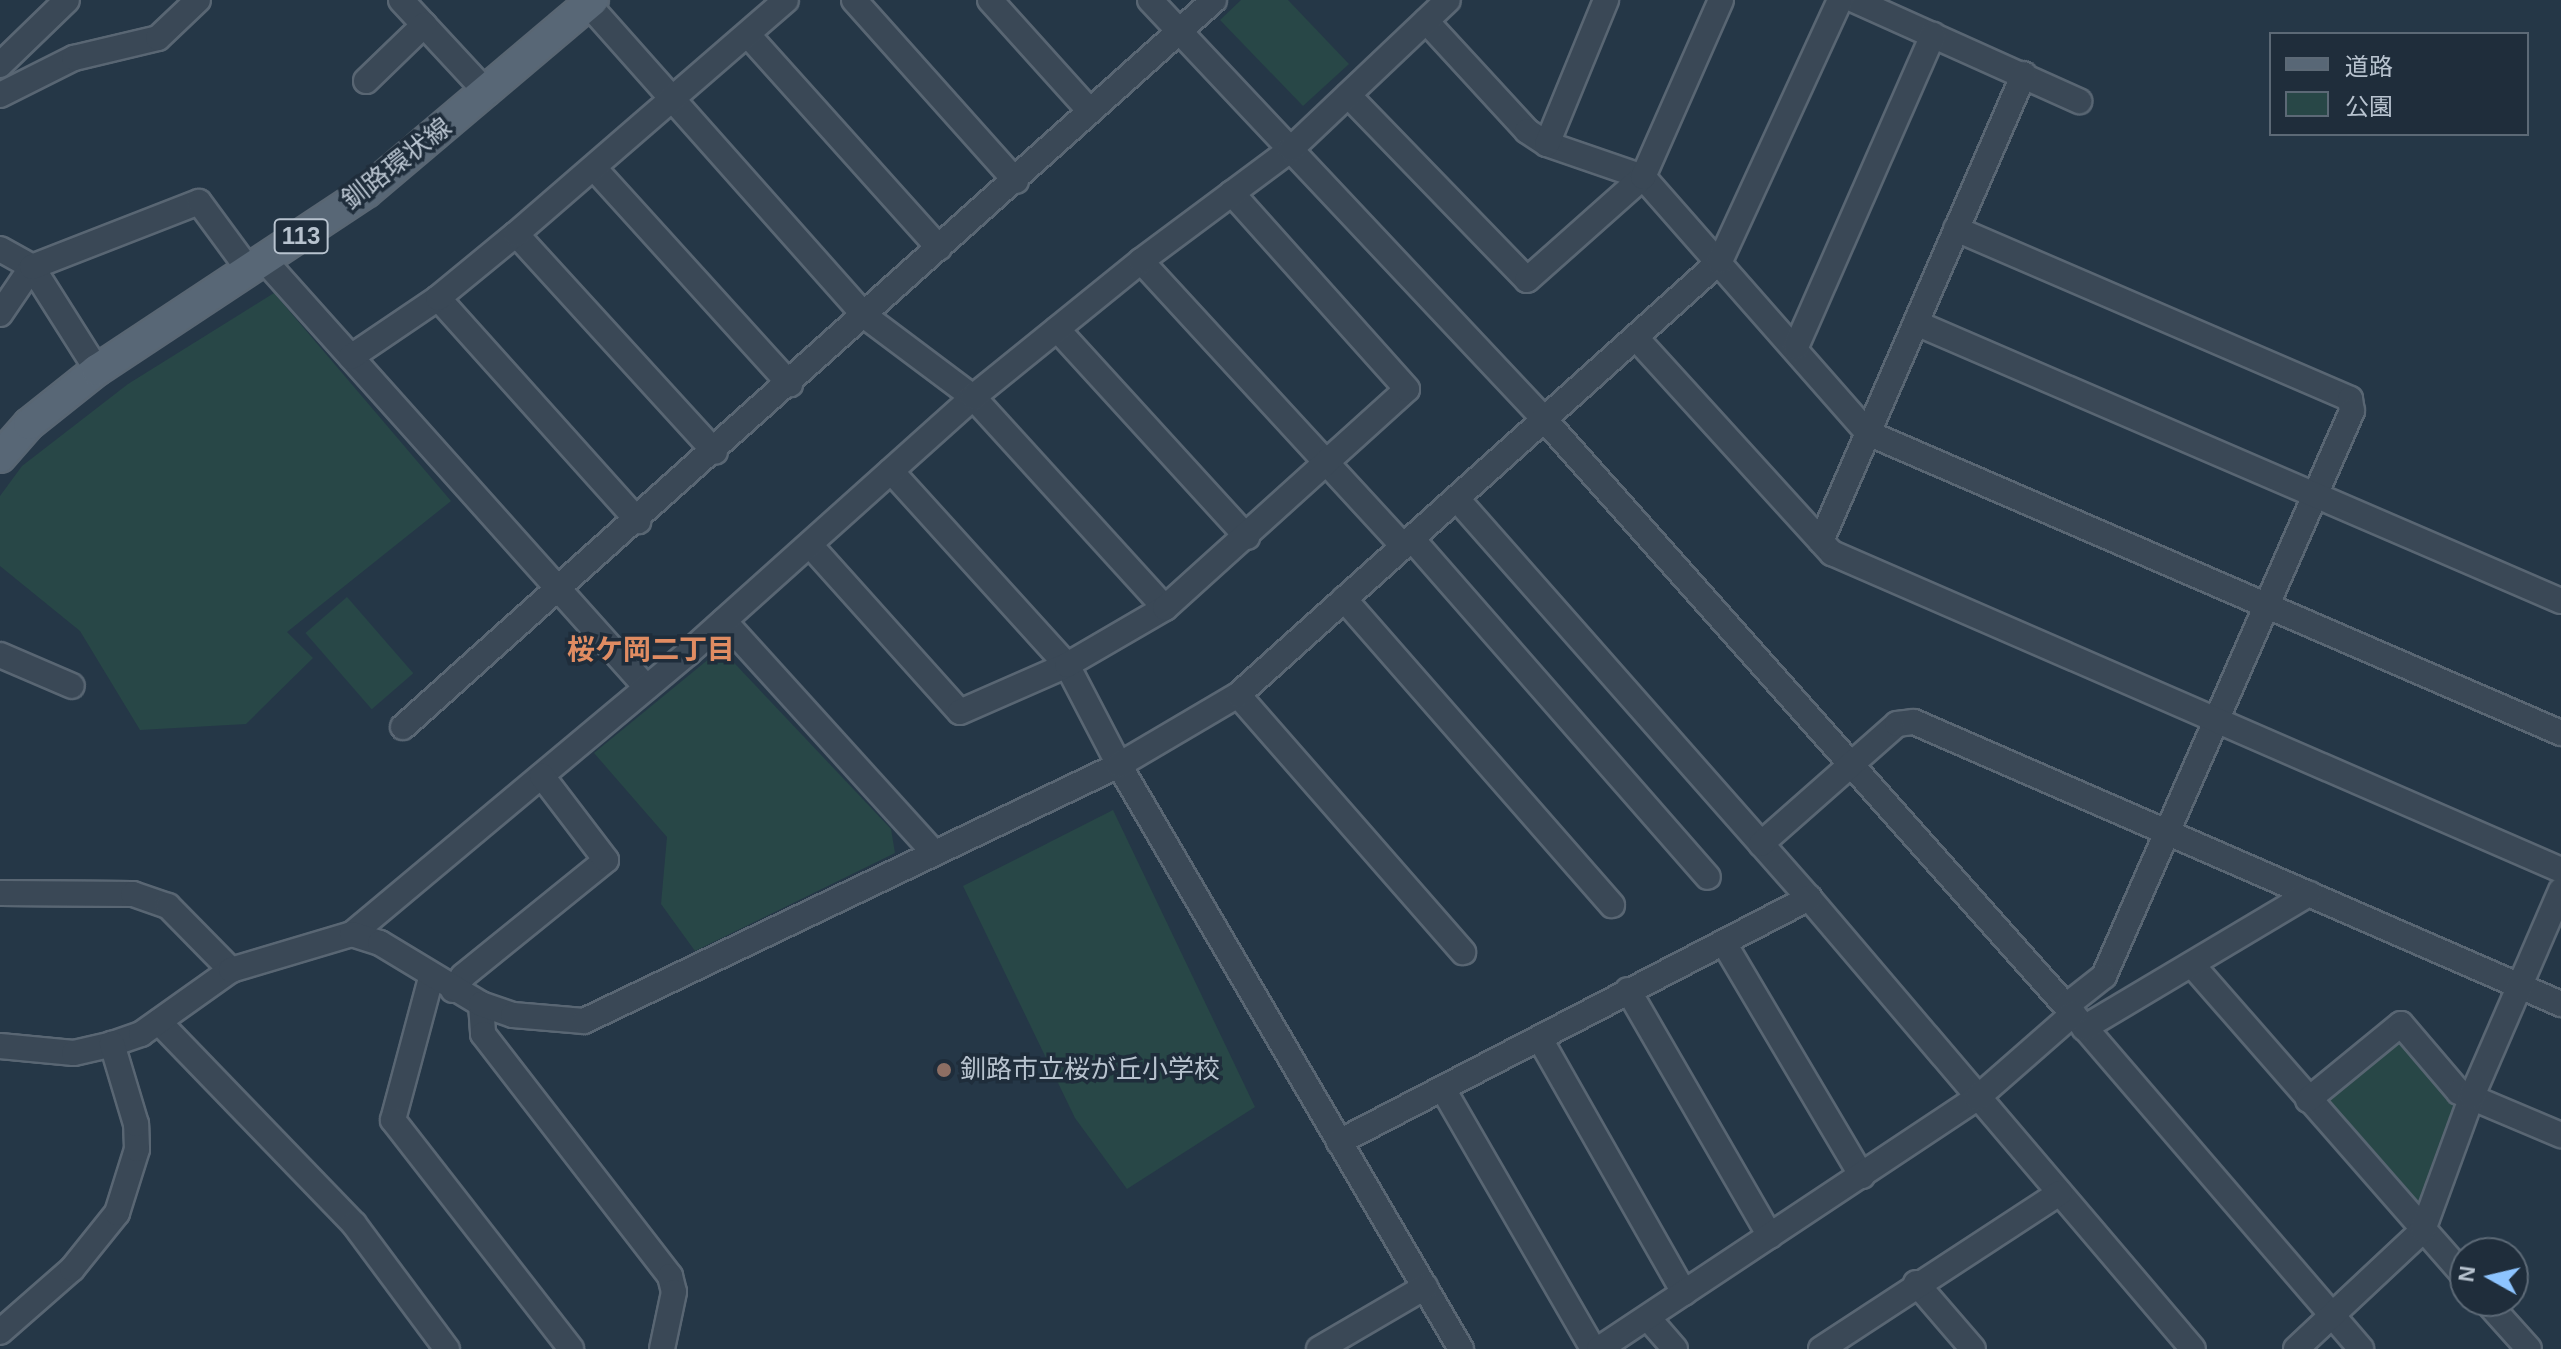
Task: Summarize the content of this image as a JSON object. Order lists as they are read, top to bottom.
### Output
{
  "streets": {
    "main road": ["釧路環状線", "113"]
  },
  "districts": ["桜ケ岡二丁目"],
  "places": ["釧路市立桜が丘小学校"],
  "legend": ["道路", "公園"],
  "north": "left"
}
